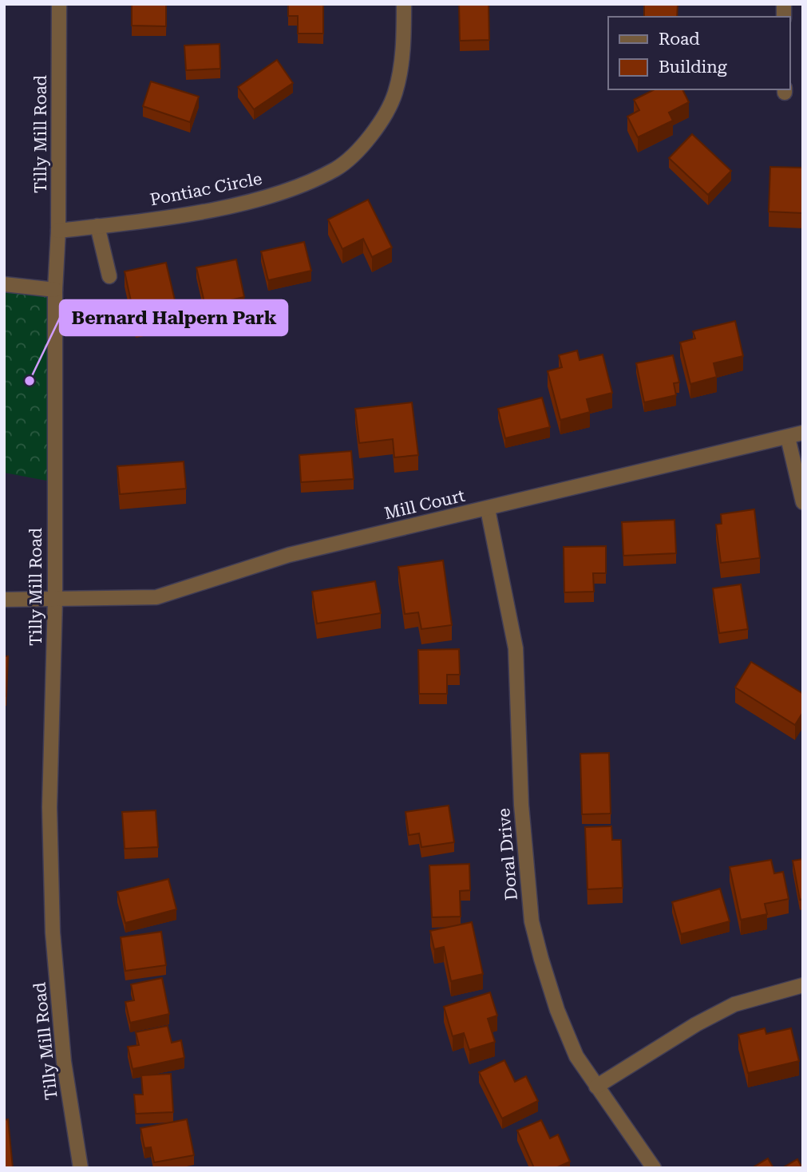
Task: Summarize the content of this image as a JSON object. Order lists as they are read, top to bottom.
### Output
{
  "streets": {
    "street": [
      "Tilly Mill Road",
      "Pontiac Circle",
      "Mill Court",
      "Doral Drive"
    ]
  },
  "crossings": [
    ["Tilly Mill Road", "Pontiac Circle"],
    ["Tilly Mill Road", "Mill Court"],
    ["Mill Court", "Doral Drive"]
  ],
  "places": ["Bernard Halpern Park"],
  "legend": ["Road", "Building"]
}
